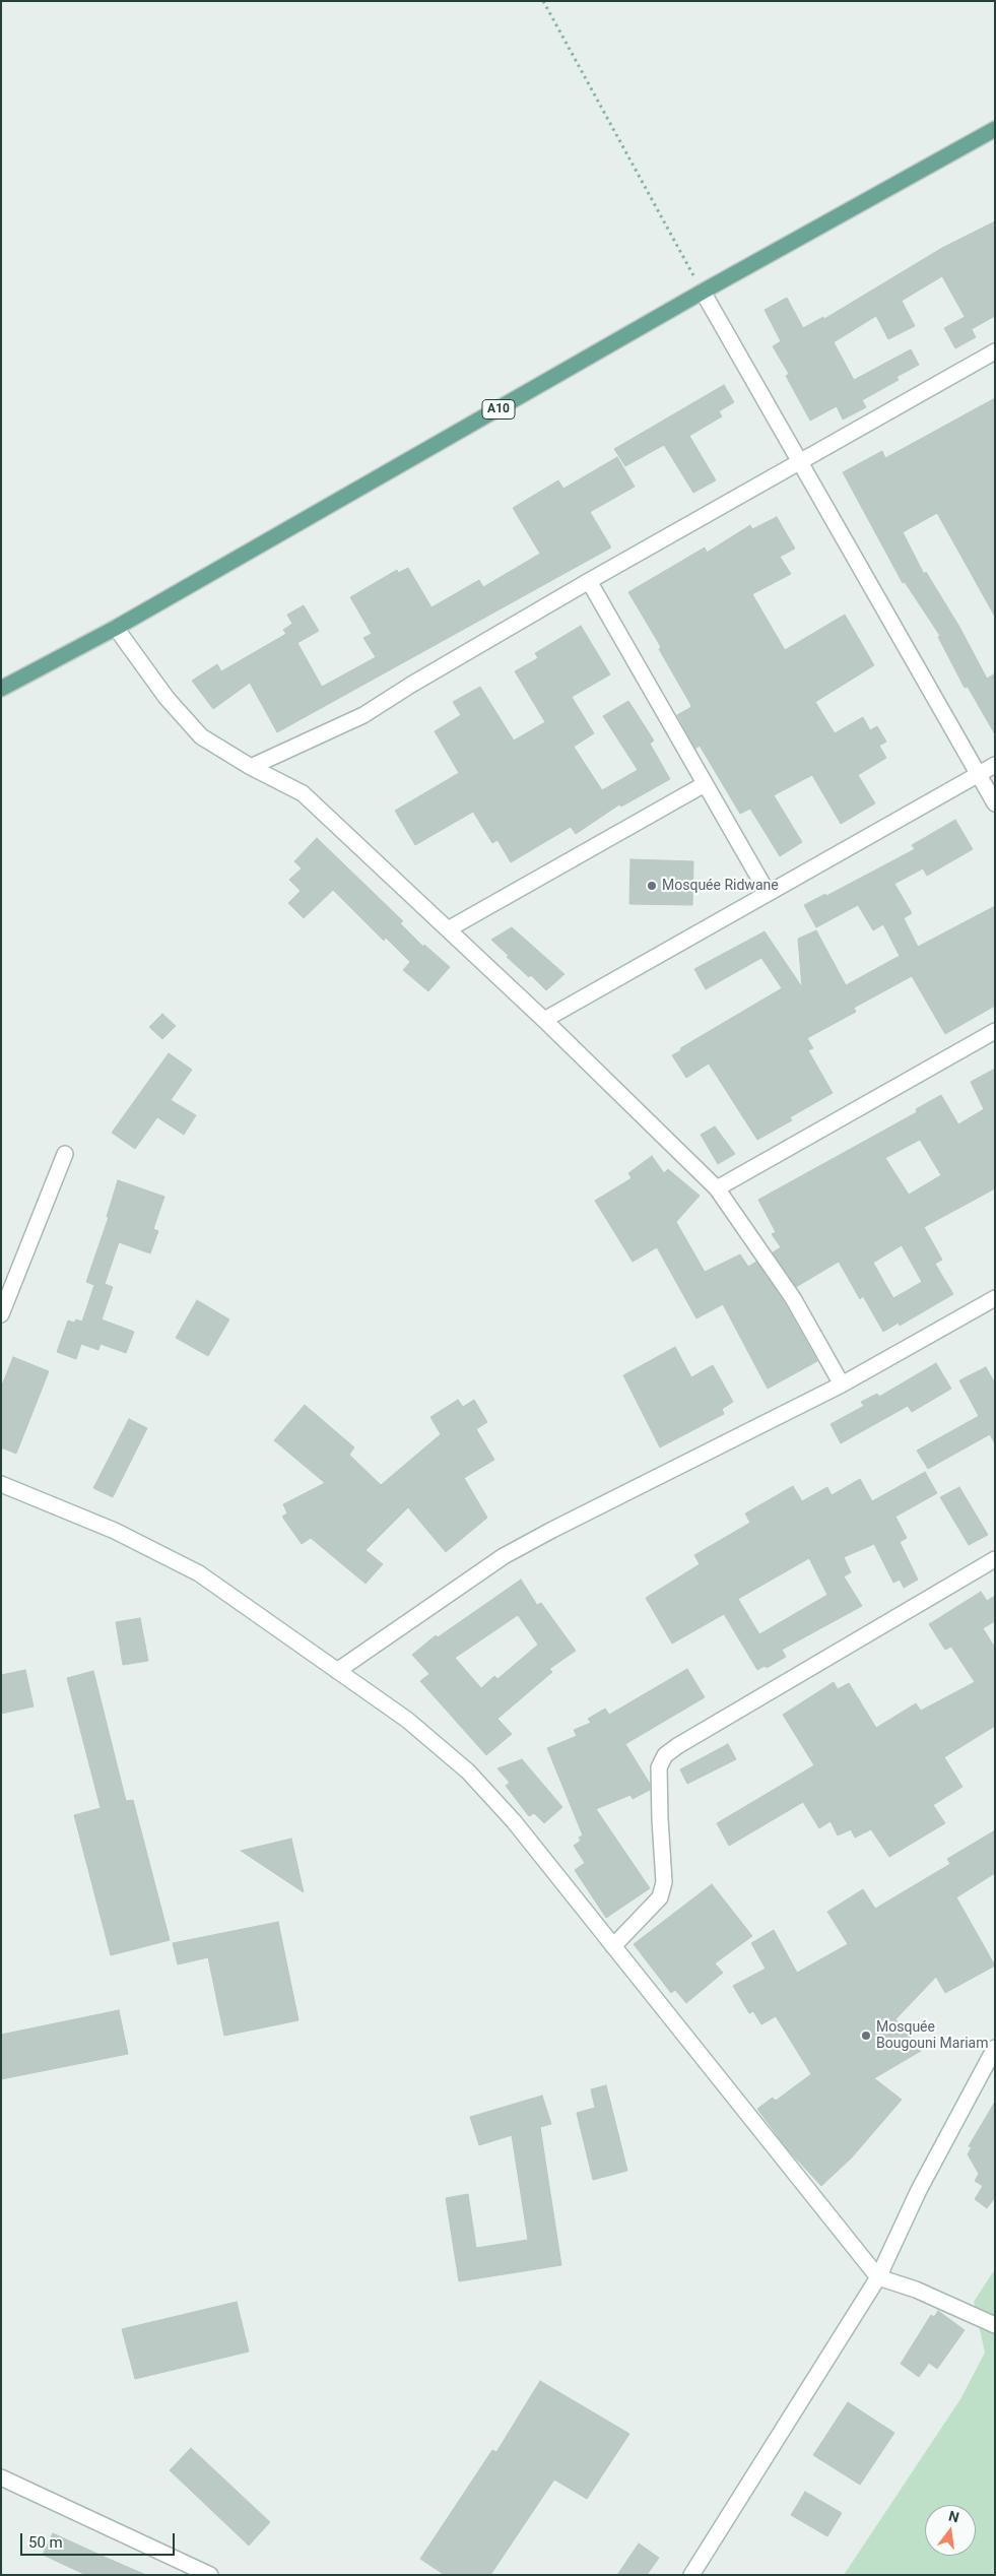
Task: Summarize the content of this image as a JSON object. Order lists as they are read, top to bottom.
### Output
{
  "streets": {
    "main road": ["A10"]
  },
  "places": ["Mosquée Ridwane", "Mosquée Bougouni Mariam"],
  "scale_bar": "50 m",
  "north": "top"
}
